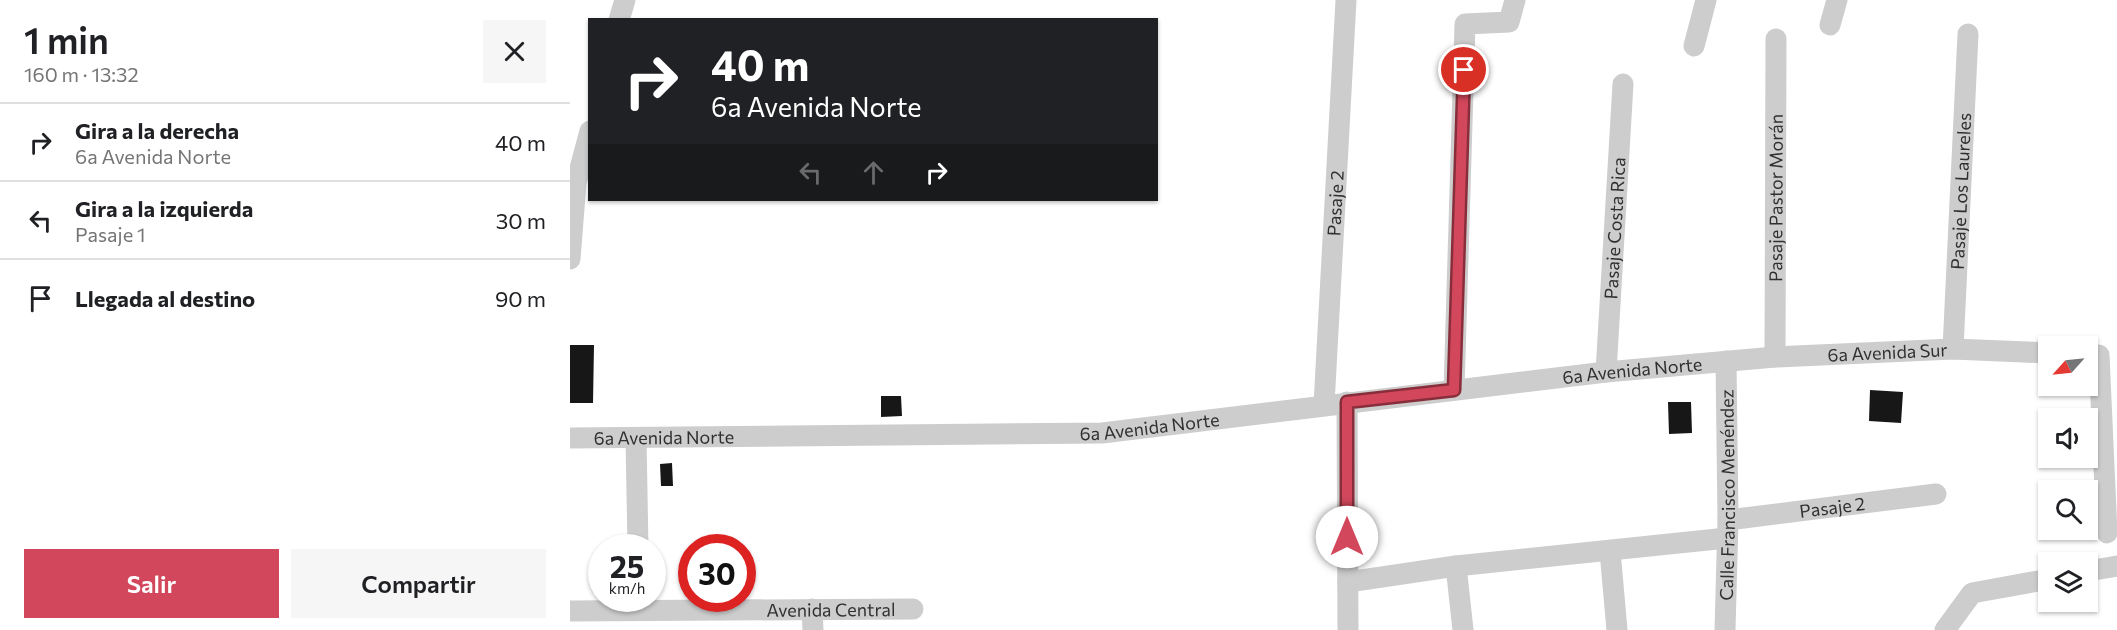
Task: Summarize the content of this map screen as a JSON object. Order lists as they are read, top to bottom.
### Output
{
  "streets": {
    "street": [
      "Pasaje Los Laureles",
      "Pasaje Pastor Morán",
      "Pasaje 2",
      "Pasaje Costa Rica",
      "6a Avenida Sur",
      "6a Avenida Norte",
      "Calle Francisco Menéndez",
      "Avenida Central"
    ]
  },
  "crossings": [
    ["Pasaje Los Laureles", "6a Avenida Sur"],
    ["Pasaje Pastor Morán", "6a Avenida Sur"],
    ["Pasaje 2", "6a Avenida Norte"],
    ["Pasaje 2", "Calle Francisco Menéndez"],
    ["Pasaje Costa Rica", "6a Avenida Norte"],
    ["6a Avenida Sur", "6a Avenida Norte"],
    ["6a Avenida Sur", "Calle Francisco Menéndez"],
    ["6a Avenida Norte", "Calle Francisco Menéndez"]
  ],
  "north": "bottom left",
  "page": {
    "heading": ["1 min", "160 m · 13:32"],
    "turn": ["40 m", "6a Avenida Norte"],
    "list": [
      {
        "name": "Gira a la derecha",
        "note": "6a Avenida Norte",
        "value": "40 m"
      },
      {
        "name": "Gira a la izquierda",
        "note": "Pasaje 1",
        "value": "30 m"
      },
      {
        "name": "Llegada al destino",
        "value": "90 m"
      }
    ],
    "speed": "25 km/h",
    "limit": "30",
    "buttons": ["Salir", "Compartir"]
  }
}
